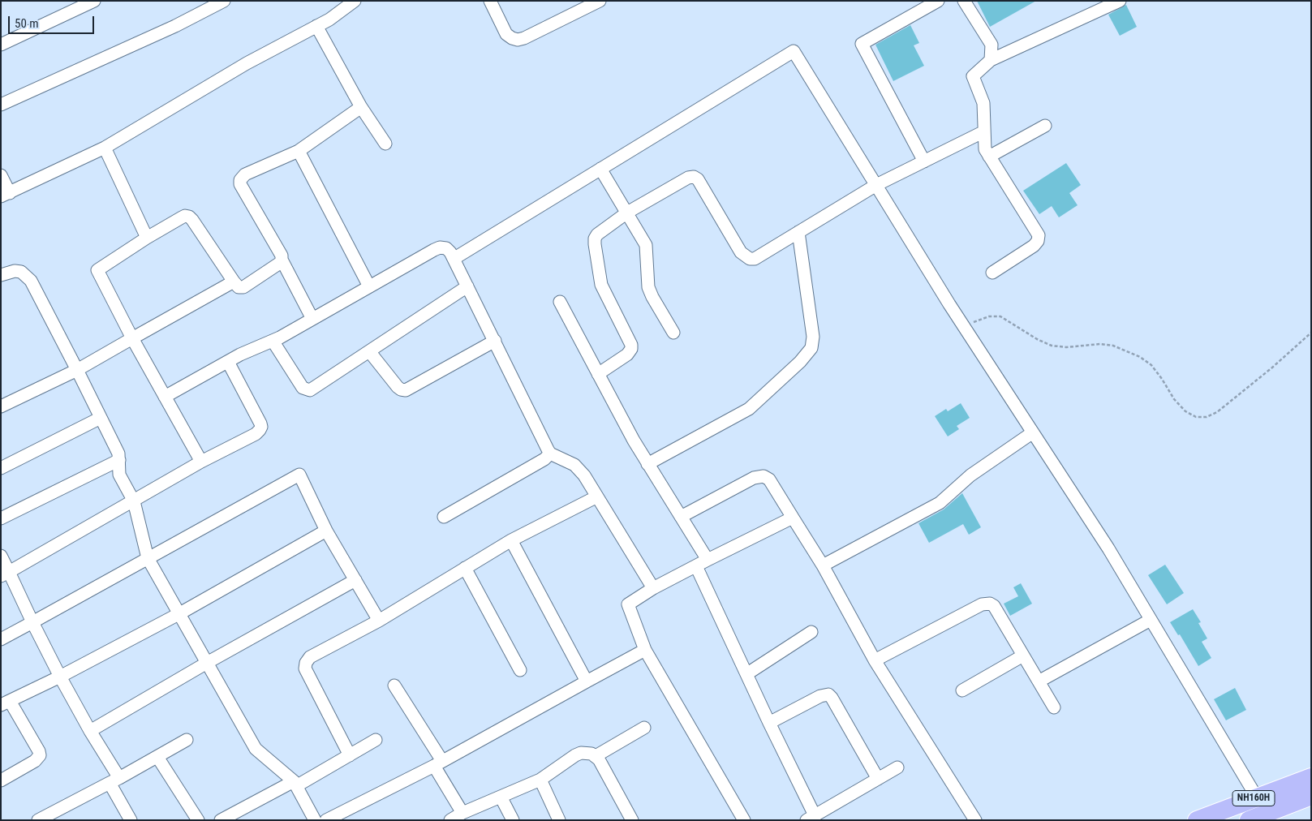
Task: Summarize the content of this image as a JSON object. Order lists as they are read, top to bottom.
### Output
{
  "streets": {
    "highway": ["NH160H"]
  },
  "scale_bar": "50 m"
}
